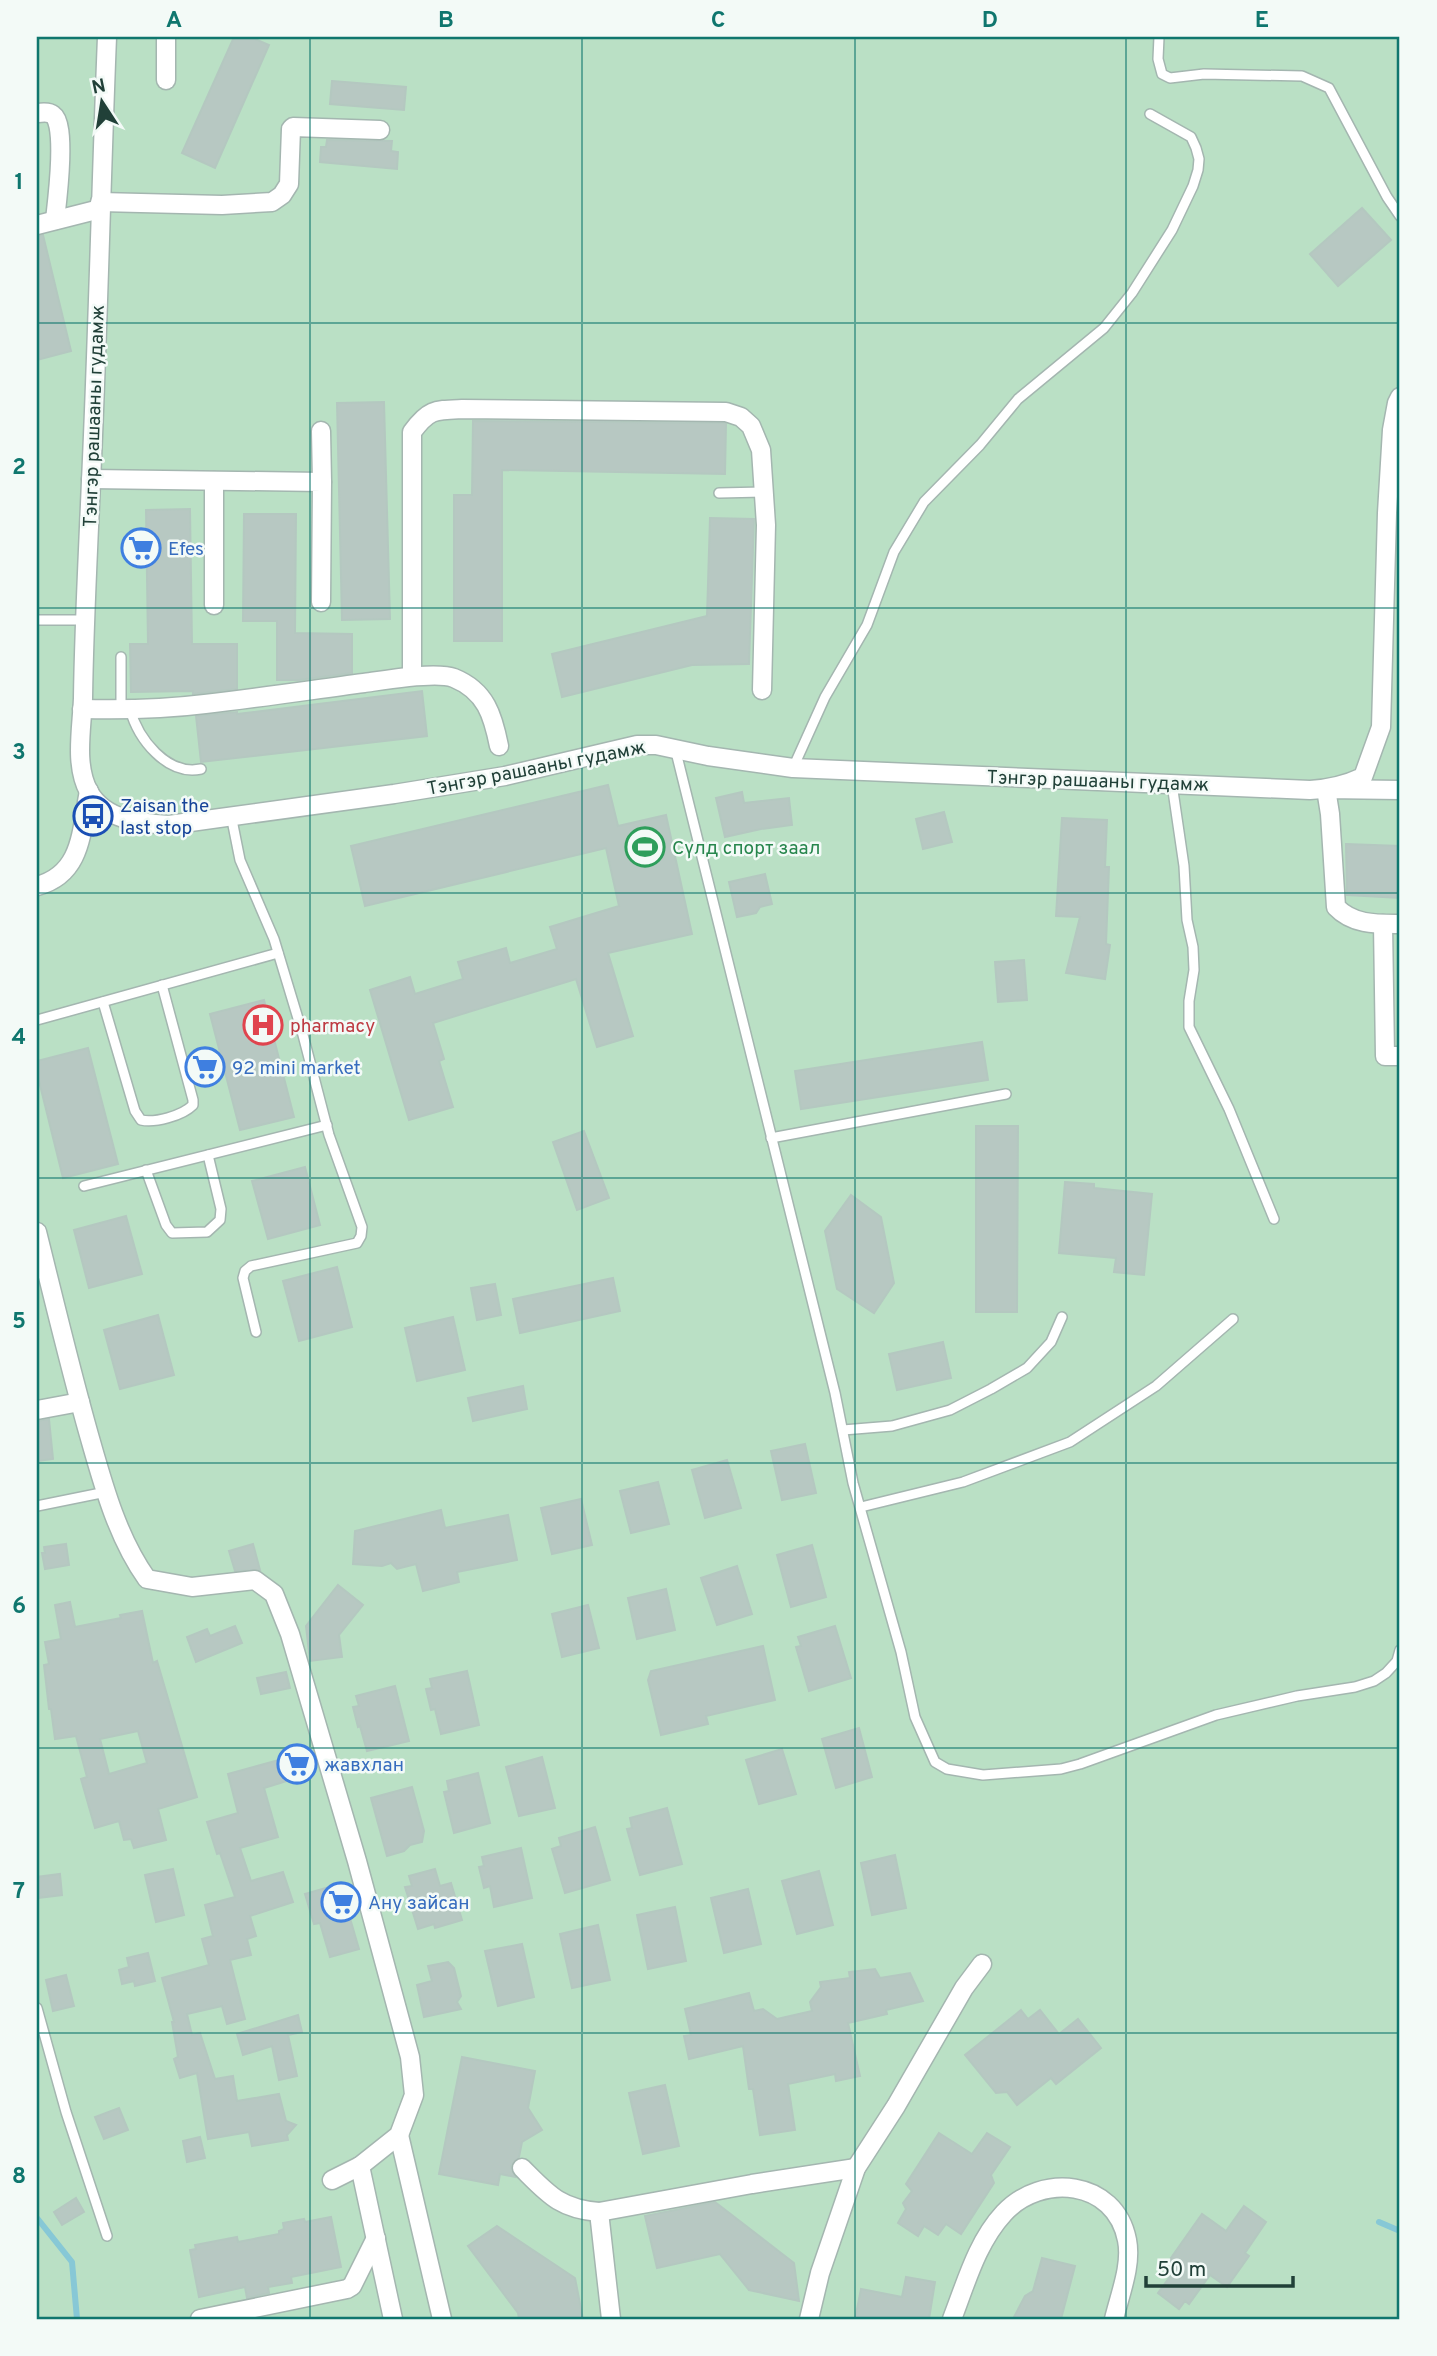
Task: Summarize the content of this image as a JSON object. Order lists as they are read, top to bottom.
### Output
{
  "streets": {
    "street": ["Тэнгэр рашааны гудамж"]
  },
  "places": {
    "supermarket": [
      "Efes",
      "92 mini market",
      "жавхлан",
      "Ану зайсан"
    ],
    "bus stop": ["Zaisan the last stop"],
    "sports": ["Сүлд спорт заал"],
    "hospital": ["pharmacy"]
  },
  "scale_bar": "50 m",
  "north": "top",
  "grid": {
    "columns": [
      "A",
      "B",
      "C",
      "D",
      "E"
    ],
    "rows": [
      "1",
      "2",
      "3",
      "4",
      "5",
      "6",
      "7",
      "8"
    ]
  }
}
